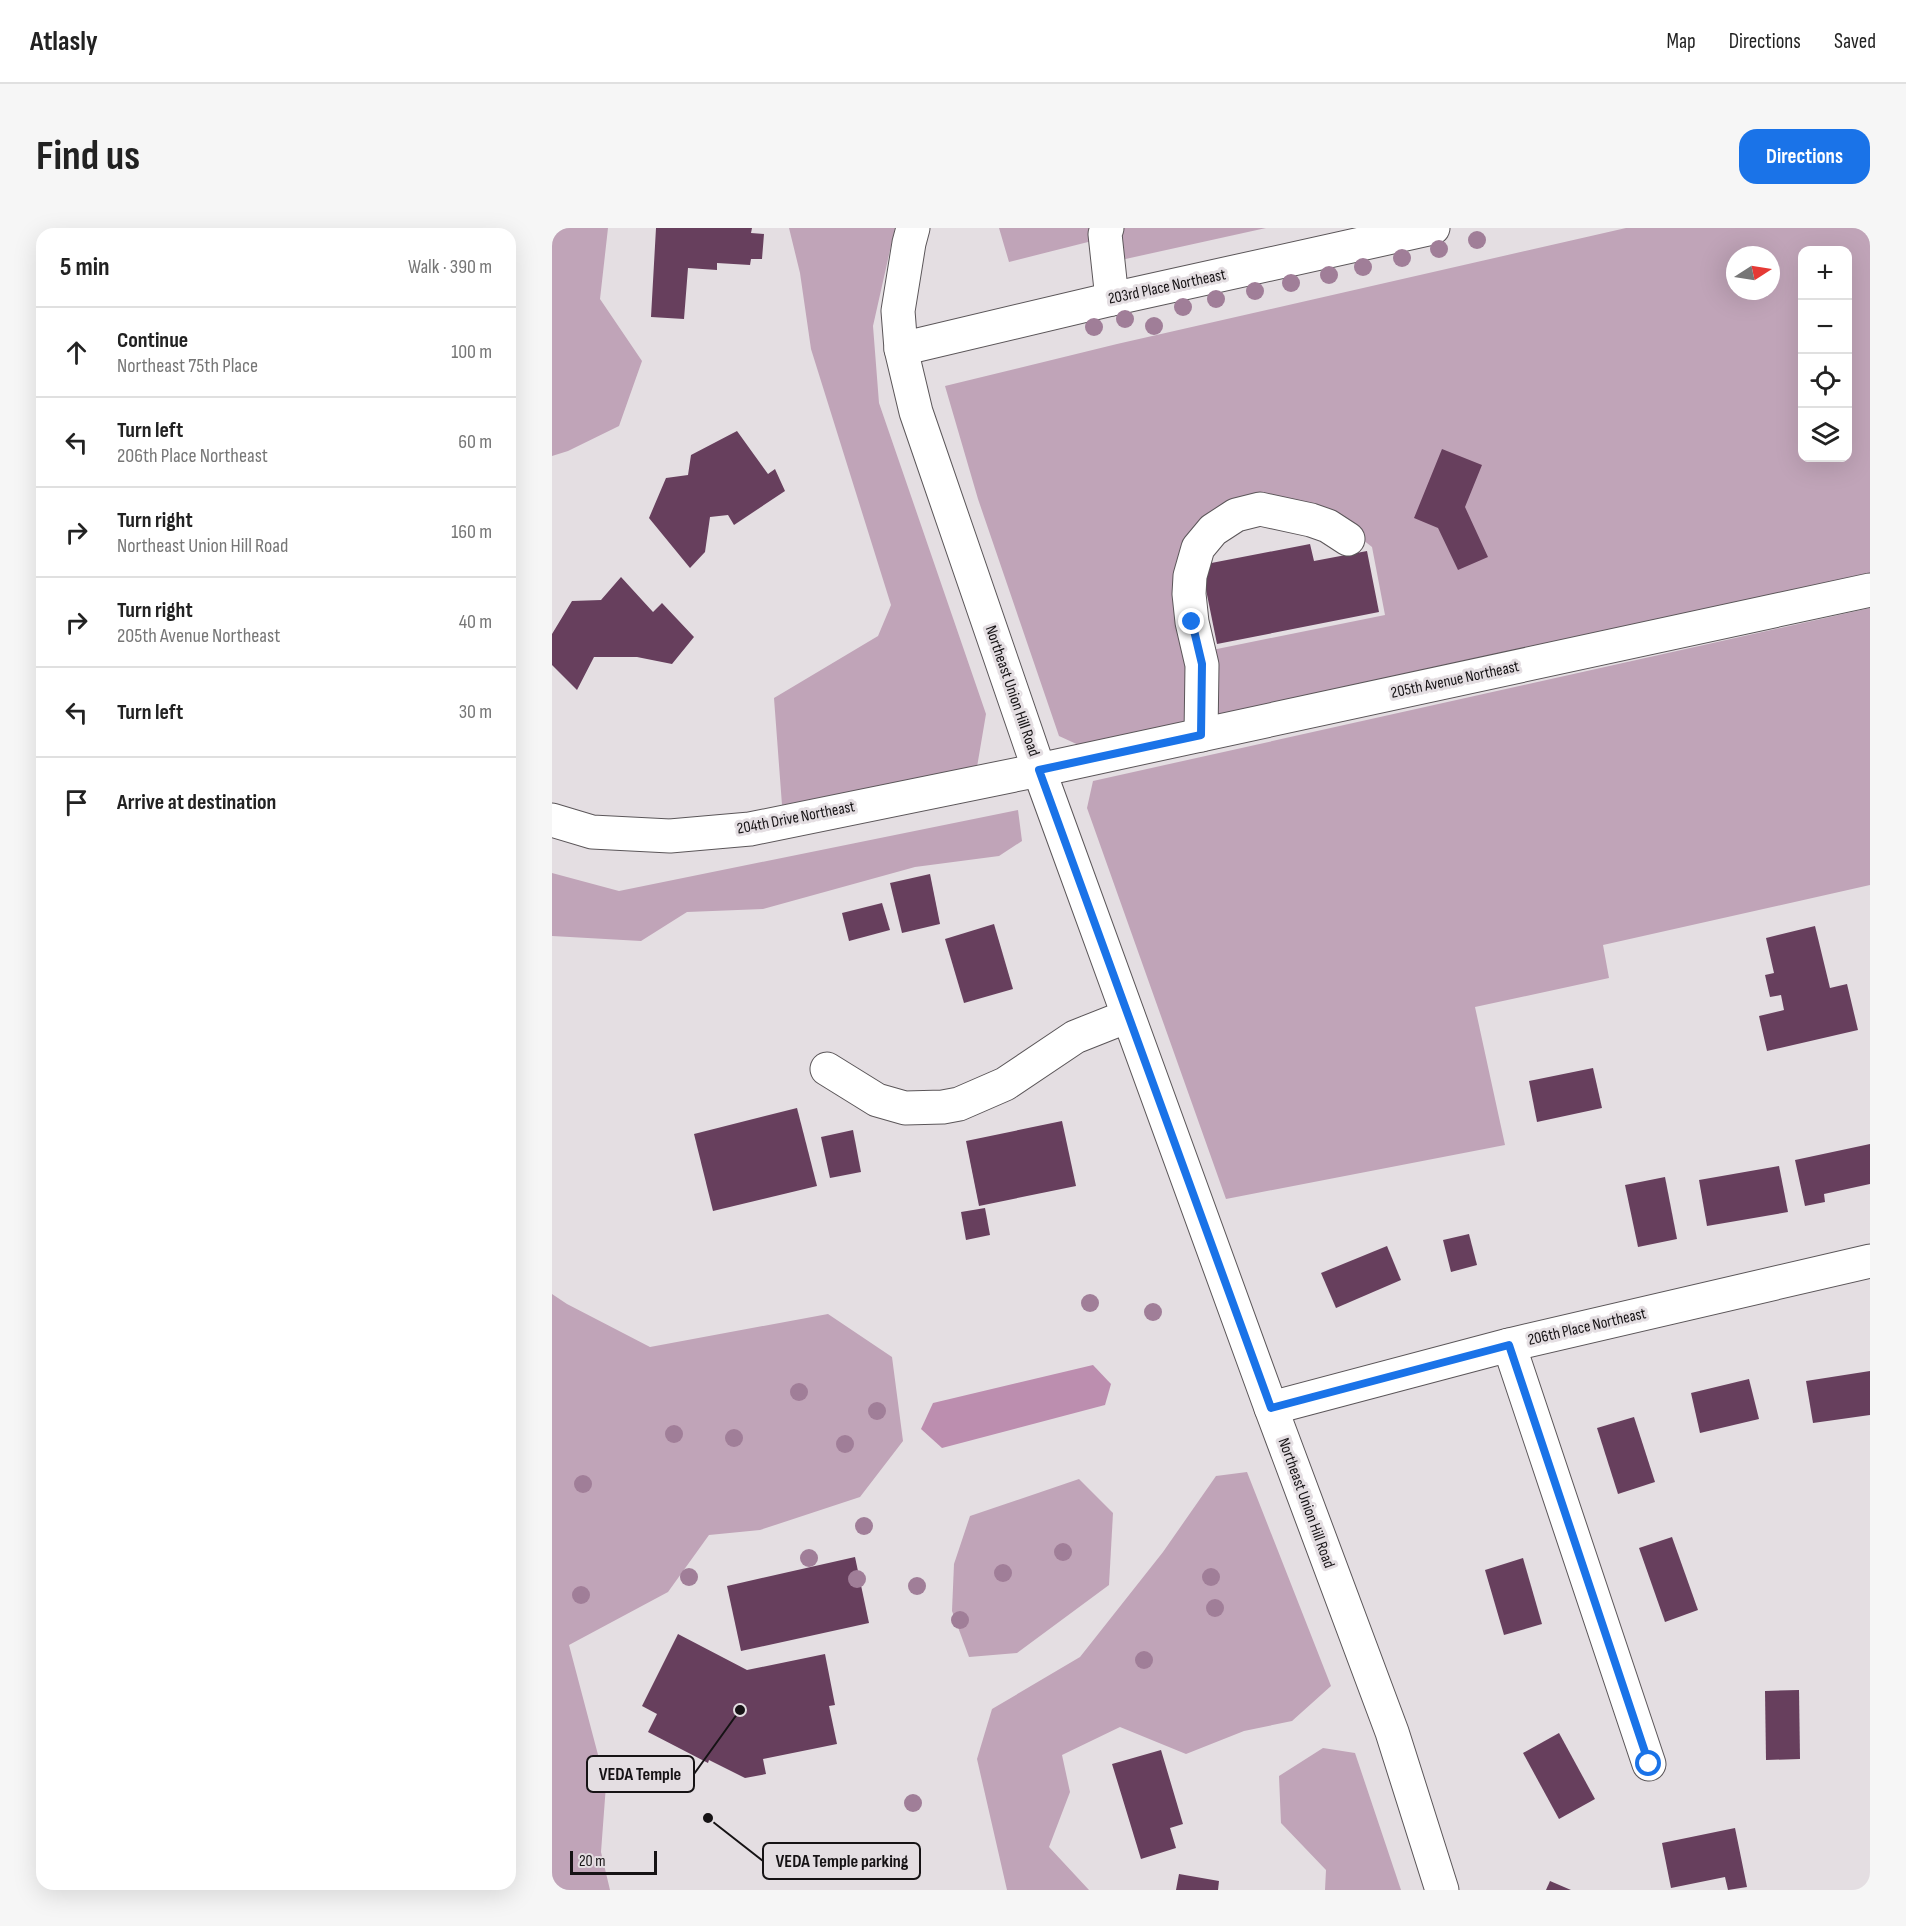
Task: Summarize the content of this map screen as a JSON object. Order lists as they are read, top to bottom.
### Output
{
  "streets": {
    "street": [
      "203rd Place Northeast",
      "205th Avenue Northeast",
      "Northeast Union Hill Road",
      "204th Drive Northeast",
      "206th Place Northeast"
    ]
  },
  "crossings": [
    ["203rd Place Northeast", "Northeast Union Hill Road"],
    ["205th Avenue Northeast", "Northeast Union Hill Road"],
    ["205th Avenue Northeast", "204th Drive Northeast"],
    ["Northeast Union Hill Road", "204th Drive Northeast"],
    ["Northeast Union Hill Road", "206th Place Northeast"]
  ],
  "places": ["VEDA Temple", "VEDA Temple parking"],
  "scale_bar": "20 m",
  "north": "right",
  "page": {
    "header": "Atlasly",
    "nav": ["Map", "Directions", "Saved"],
    "buttons": "Directions",
    "title": "Find us",
    "heading": ["5 min", "Walk · 390 m"],
    "map_buttons": ["+", "−"],
    "list": [
      ["Continue", "Northeast 75th Place", "100 m"],
      ["Turn left", "206th Place Northeast", "60 m"],
      ["Turn right", "Northeast Union Hill Road", "160 m"],
      ["Turn right", "205th Avenue Northeast", "40 m"],
      ["Turn left", "30 m"],
      "Arrive at destination"
    ],
    "scale": "20 m"
  }
}
